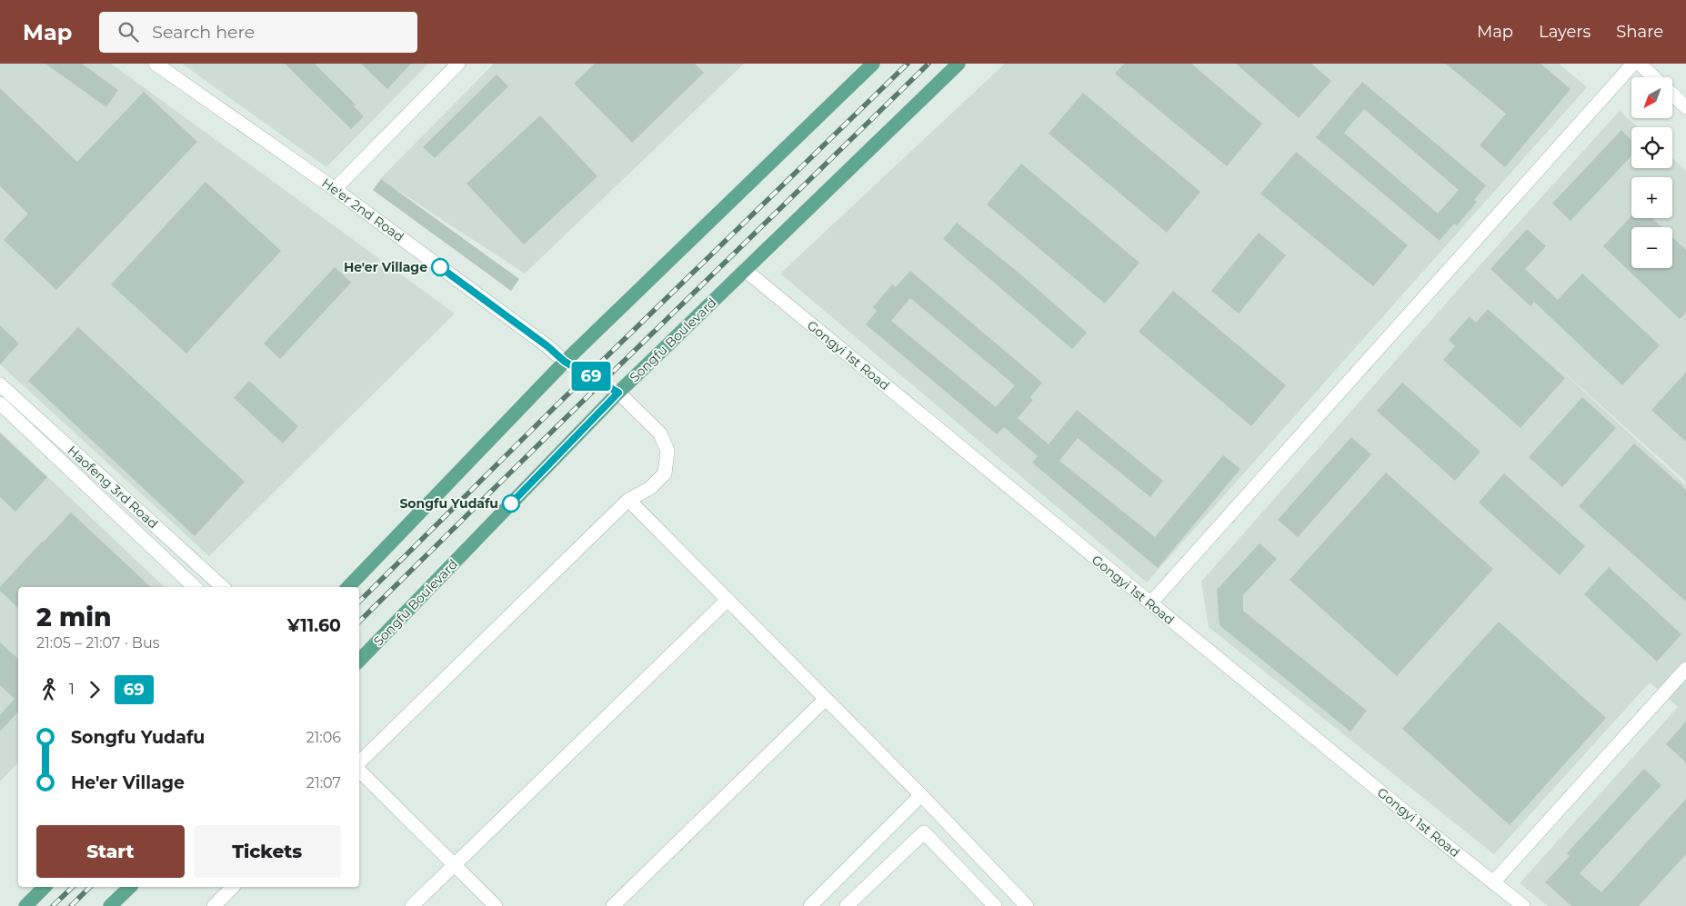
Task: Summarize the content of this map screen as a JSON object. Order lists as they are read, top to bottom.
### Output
{
  "streets": {
    "main road": ["Songfu Boulevard"],
    "street": ["He'er 2nd Road", "Gongyi 1st Road", "Haofeng 3rd Road"]
  },
  "crossings": [
    ["He'er 2nd Road", "Songfu Boulevard"],
    ["Songfu Boulevard", "Gongyi 1st Road"]
  ],
  "places": ["He'er Village", "Songfu Yudafu"],
  "lines": ["bus line 69"],
  "north": "bottom left",
  "page": {
    "header": "Map",
    "search": "Search here",
    "nav": ["Map", "Layers", "Share"],
    "on_map": "69",
    "map_buttons": ["+", "−"],
    "heading": ["2 min", "21:05 – 21:07 · Bus", "¥11.60"],
    "legs": ["1", "69"],
    "list": [
      {
        "name": "Songfu Yudafu",
        "value": "21:06"
      },
      {
        "name": "He'er Village",
        "value": "21:07"
      }
    ],
    "buttons": ["Start", "Tickets"]
  }
}
